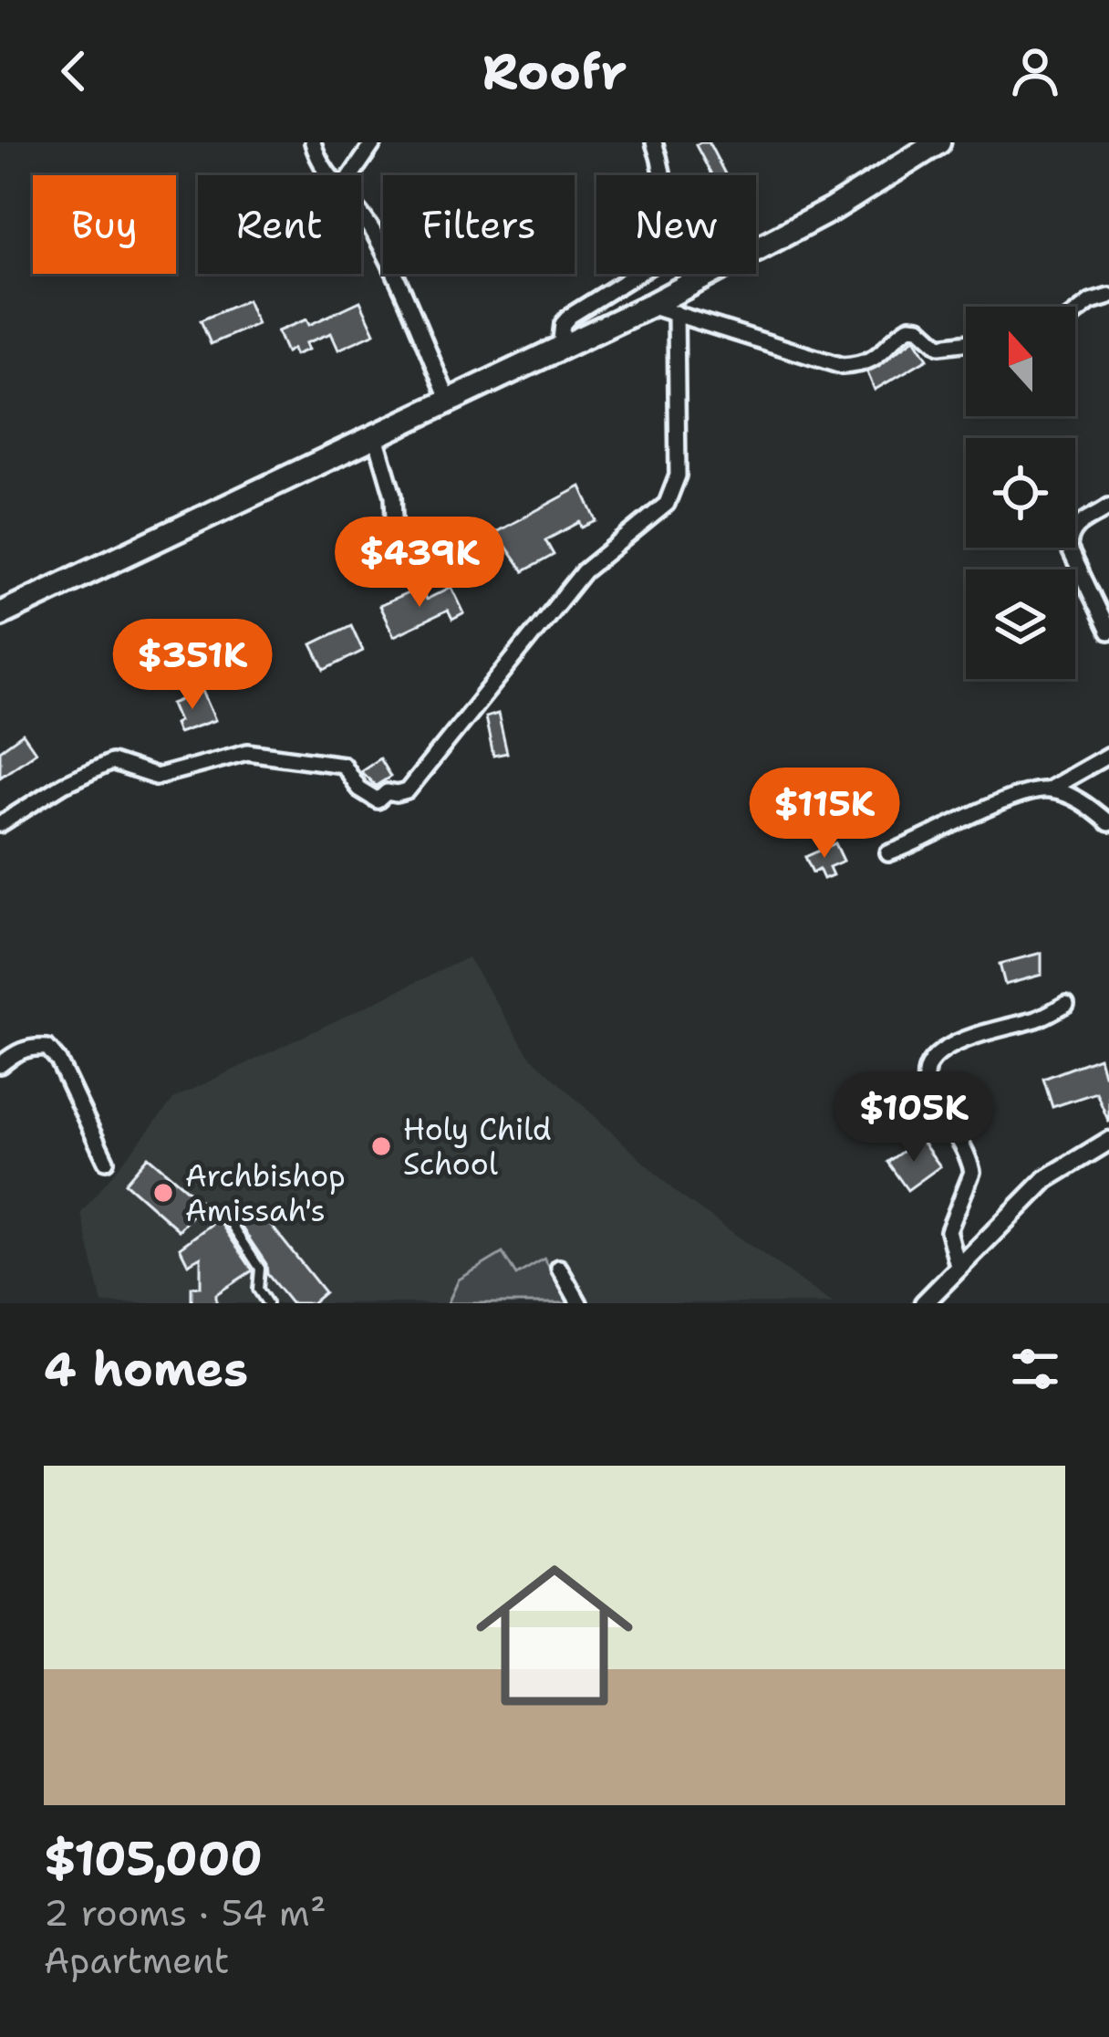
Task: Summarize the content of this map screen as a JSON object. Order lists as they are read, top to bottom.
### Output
{
  "places": ["Holy Child School", "Archbishop Amissah's"],
  "north": "top",
  "page": {
    "header": "Roofr",
    "chip": [
      "Buy",
      "Rent",
      "Filters",
      "New"
    ],
    "price": [
      "$439K",
      "$351K",
      "$115K",
      "$105K"
    ],
    "heading": "4 homes",
    "list": [
      {
        "name": "$105,000",
        "note": "2 rooms · 54 m² · Apartment"
      }
    ]
  }
}
